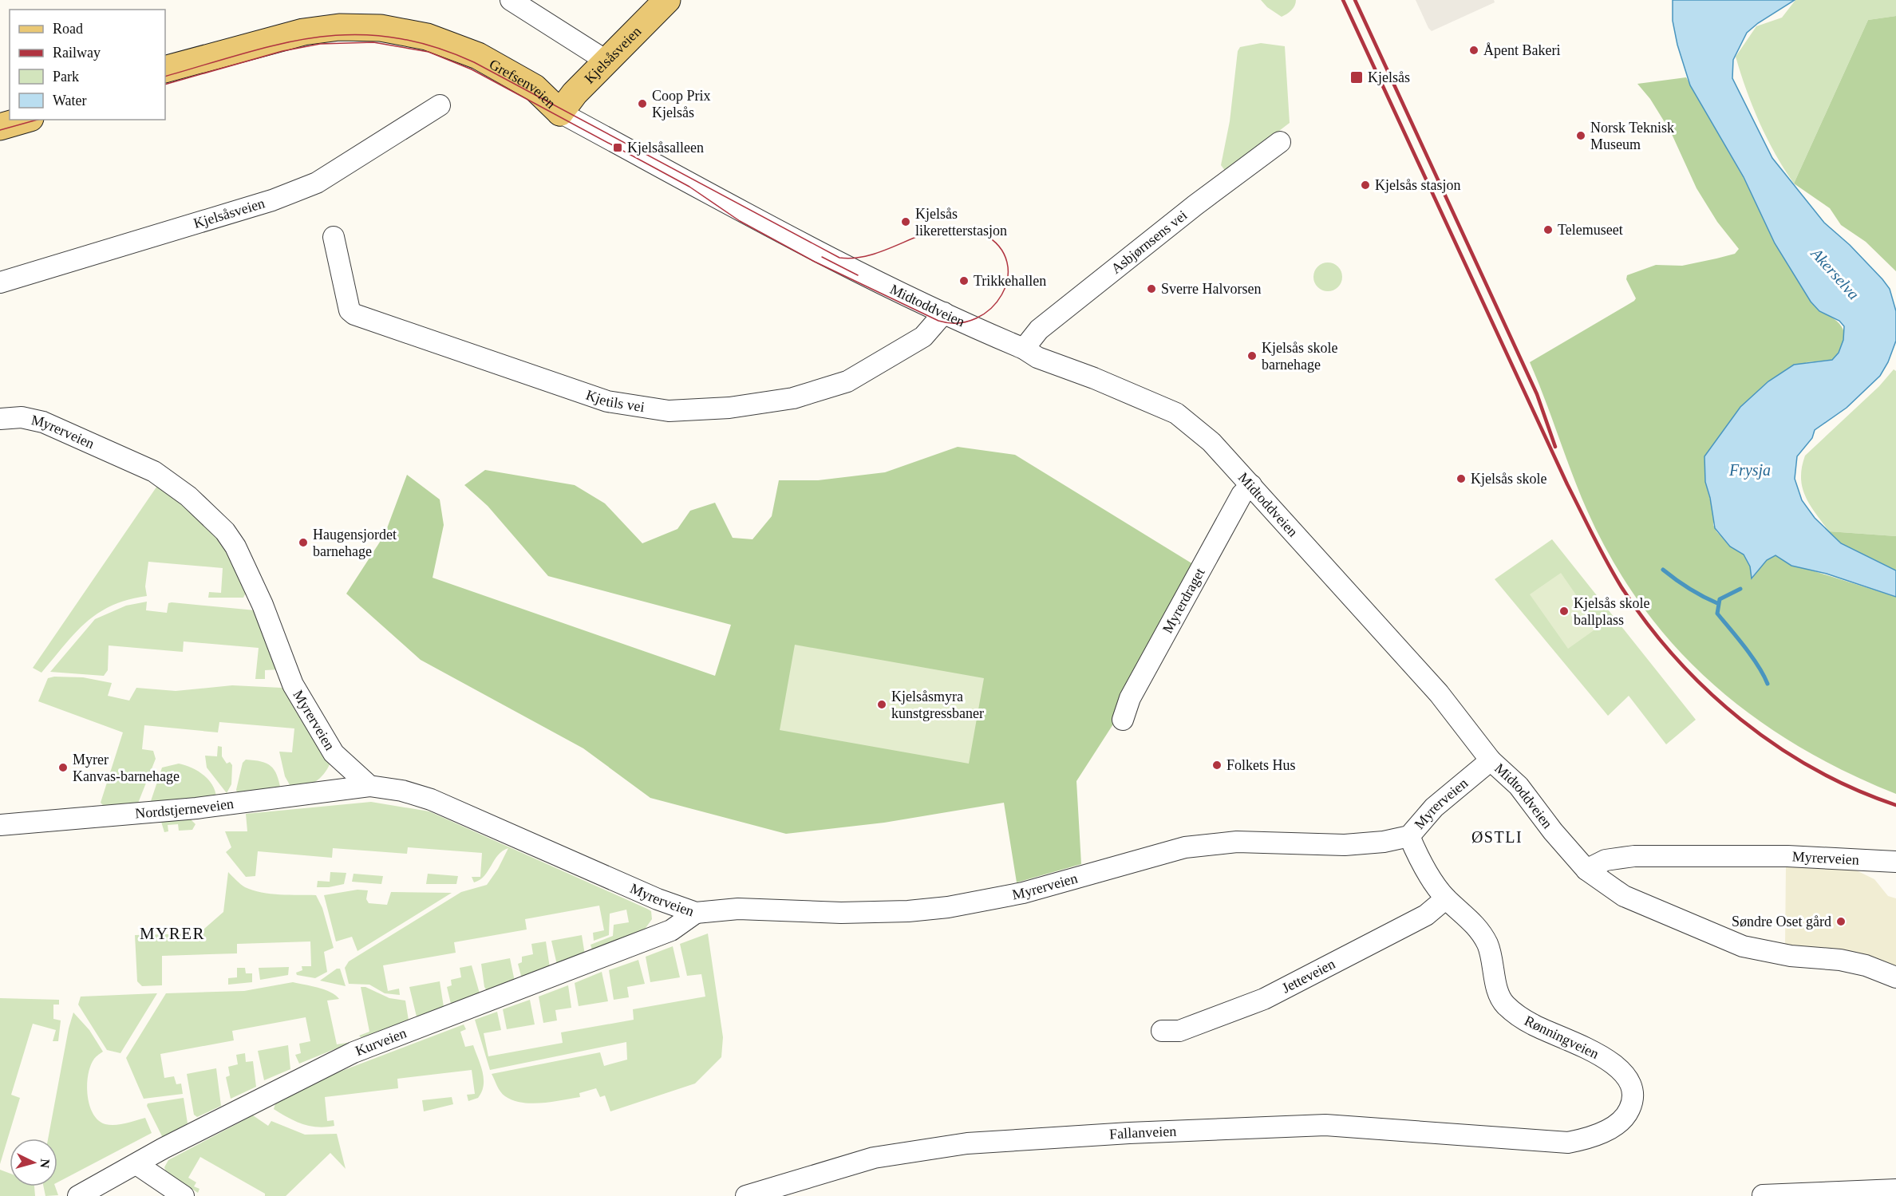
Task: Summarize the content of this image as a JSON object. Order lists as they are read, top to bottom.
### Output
{
  "streets": {
    "main road": ["Kjelsåsveien", "Grefsenveien"],
    "street": [
      "Asbjørnsens vei",
      "Midtoddveien",
      "Kjetils vei",
      "Myrerveien",
      "Myrerdraget",
      "Nordstjerneveien",
      "Jetteveien",
      "Rønningveien",
      "Kurveien",
      "Fallanveien"
    ]
  },
  "crossings": [
    ["Kjelsåsveien", "Grefsenveien"],
    ["Kjelsåsveien", "Midtoddveien"],
    ["Grefsenveien", "Midtoddveien"],
    ["Asbjørnsens vei", "Midtoddveien"],
    ["Midtoddveien", "Kjetils vei"],
    ["Midtoddveien", "Myrerveien"],
    ["Midtoddveien", "Myrerdraget"],
    ["Myrerveien", "Nordstjerneveien"],
    ["Myrerveien", "Rønningveien"],
    ["Myrerveien", "Kurveien"],
    ["Jetteveien", "Rønningveien"],
    ["Rønningveien", "Fallanveien"]
  ],
  "districts": ["ØSTLI", "MYRER"],
  "water": ["Akerselva", "Frysja"],
  "places": {
    "other": [
      "Åpent Bakeri",
      "Coop Prix Kjelsås",
      "Norsk Teknisk Museum",
      "Kjelsås stasjon",
      "Kjelsås likeretterstasjon",
      "Telemuseet",
      "Trikkehallen",
      "Sverre Halvorsen",
      "Kjelsås skole barnehage",
      "Kjelsås skole",
      "Haugensjordet barnehage",
      "Kjelsås skole ballplass",
      "Kjelsåsmyra kunstgressbaner",
      "Folkets Hus",
      "Myrer Kanvas-barnehage",
      "Søndre Oset gård"
    ],
    "transit": ["Kjelsås", "Kjelsåsalleen"]
  },
  "legend": [
    "Road",
    "Railway",
    "Park",
    "Water"
  ],
  "north": "right"
}
